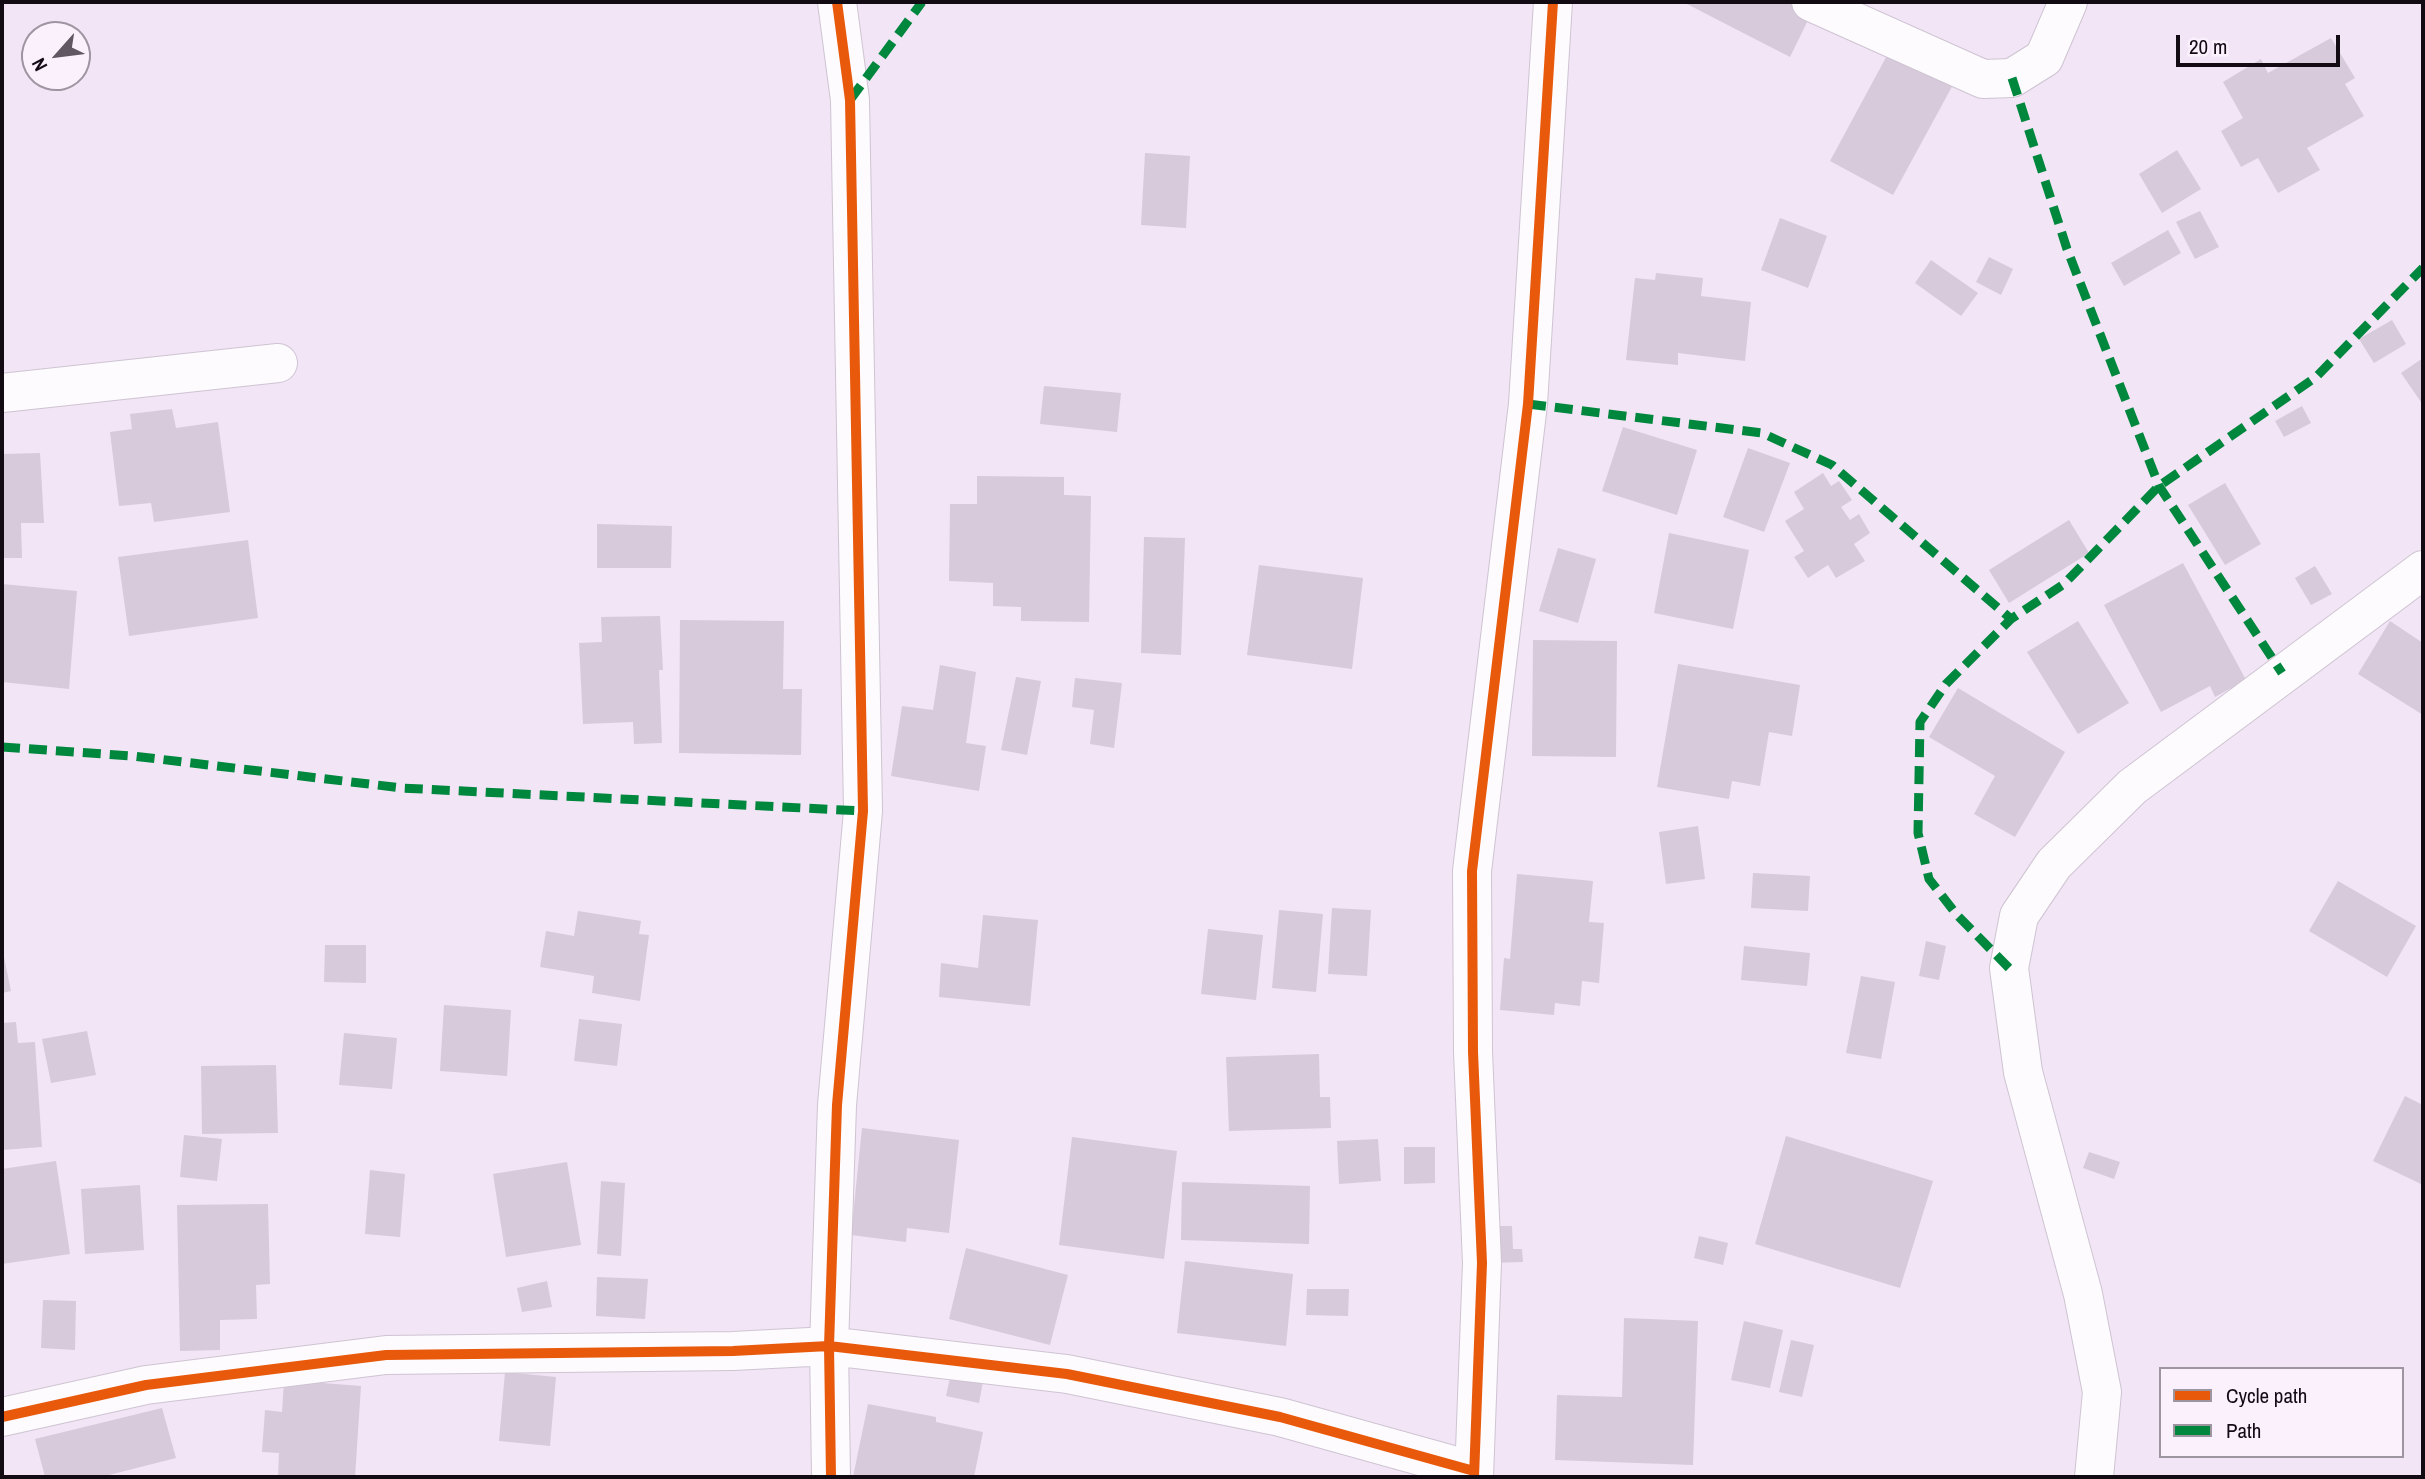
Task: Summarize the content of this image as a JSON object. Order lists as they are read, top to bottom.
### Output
{
  "legend": ["Cycle path", "Path"],
  "scale_bar": "20 m",
  "north": "bottom left"
}
